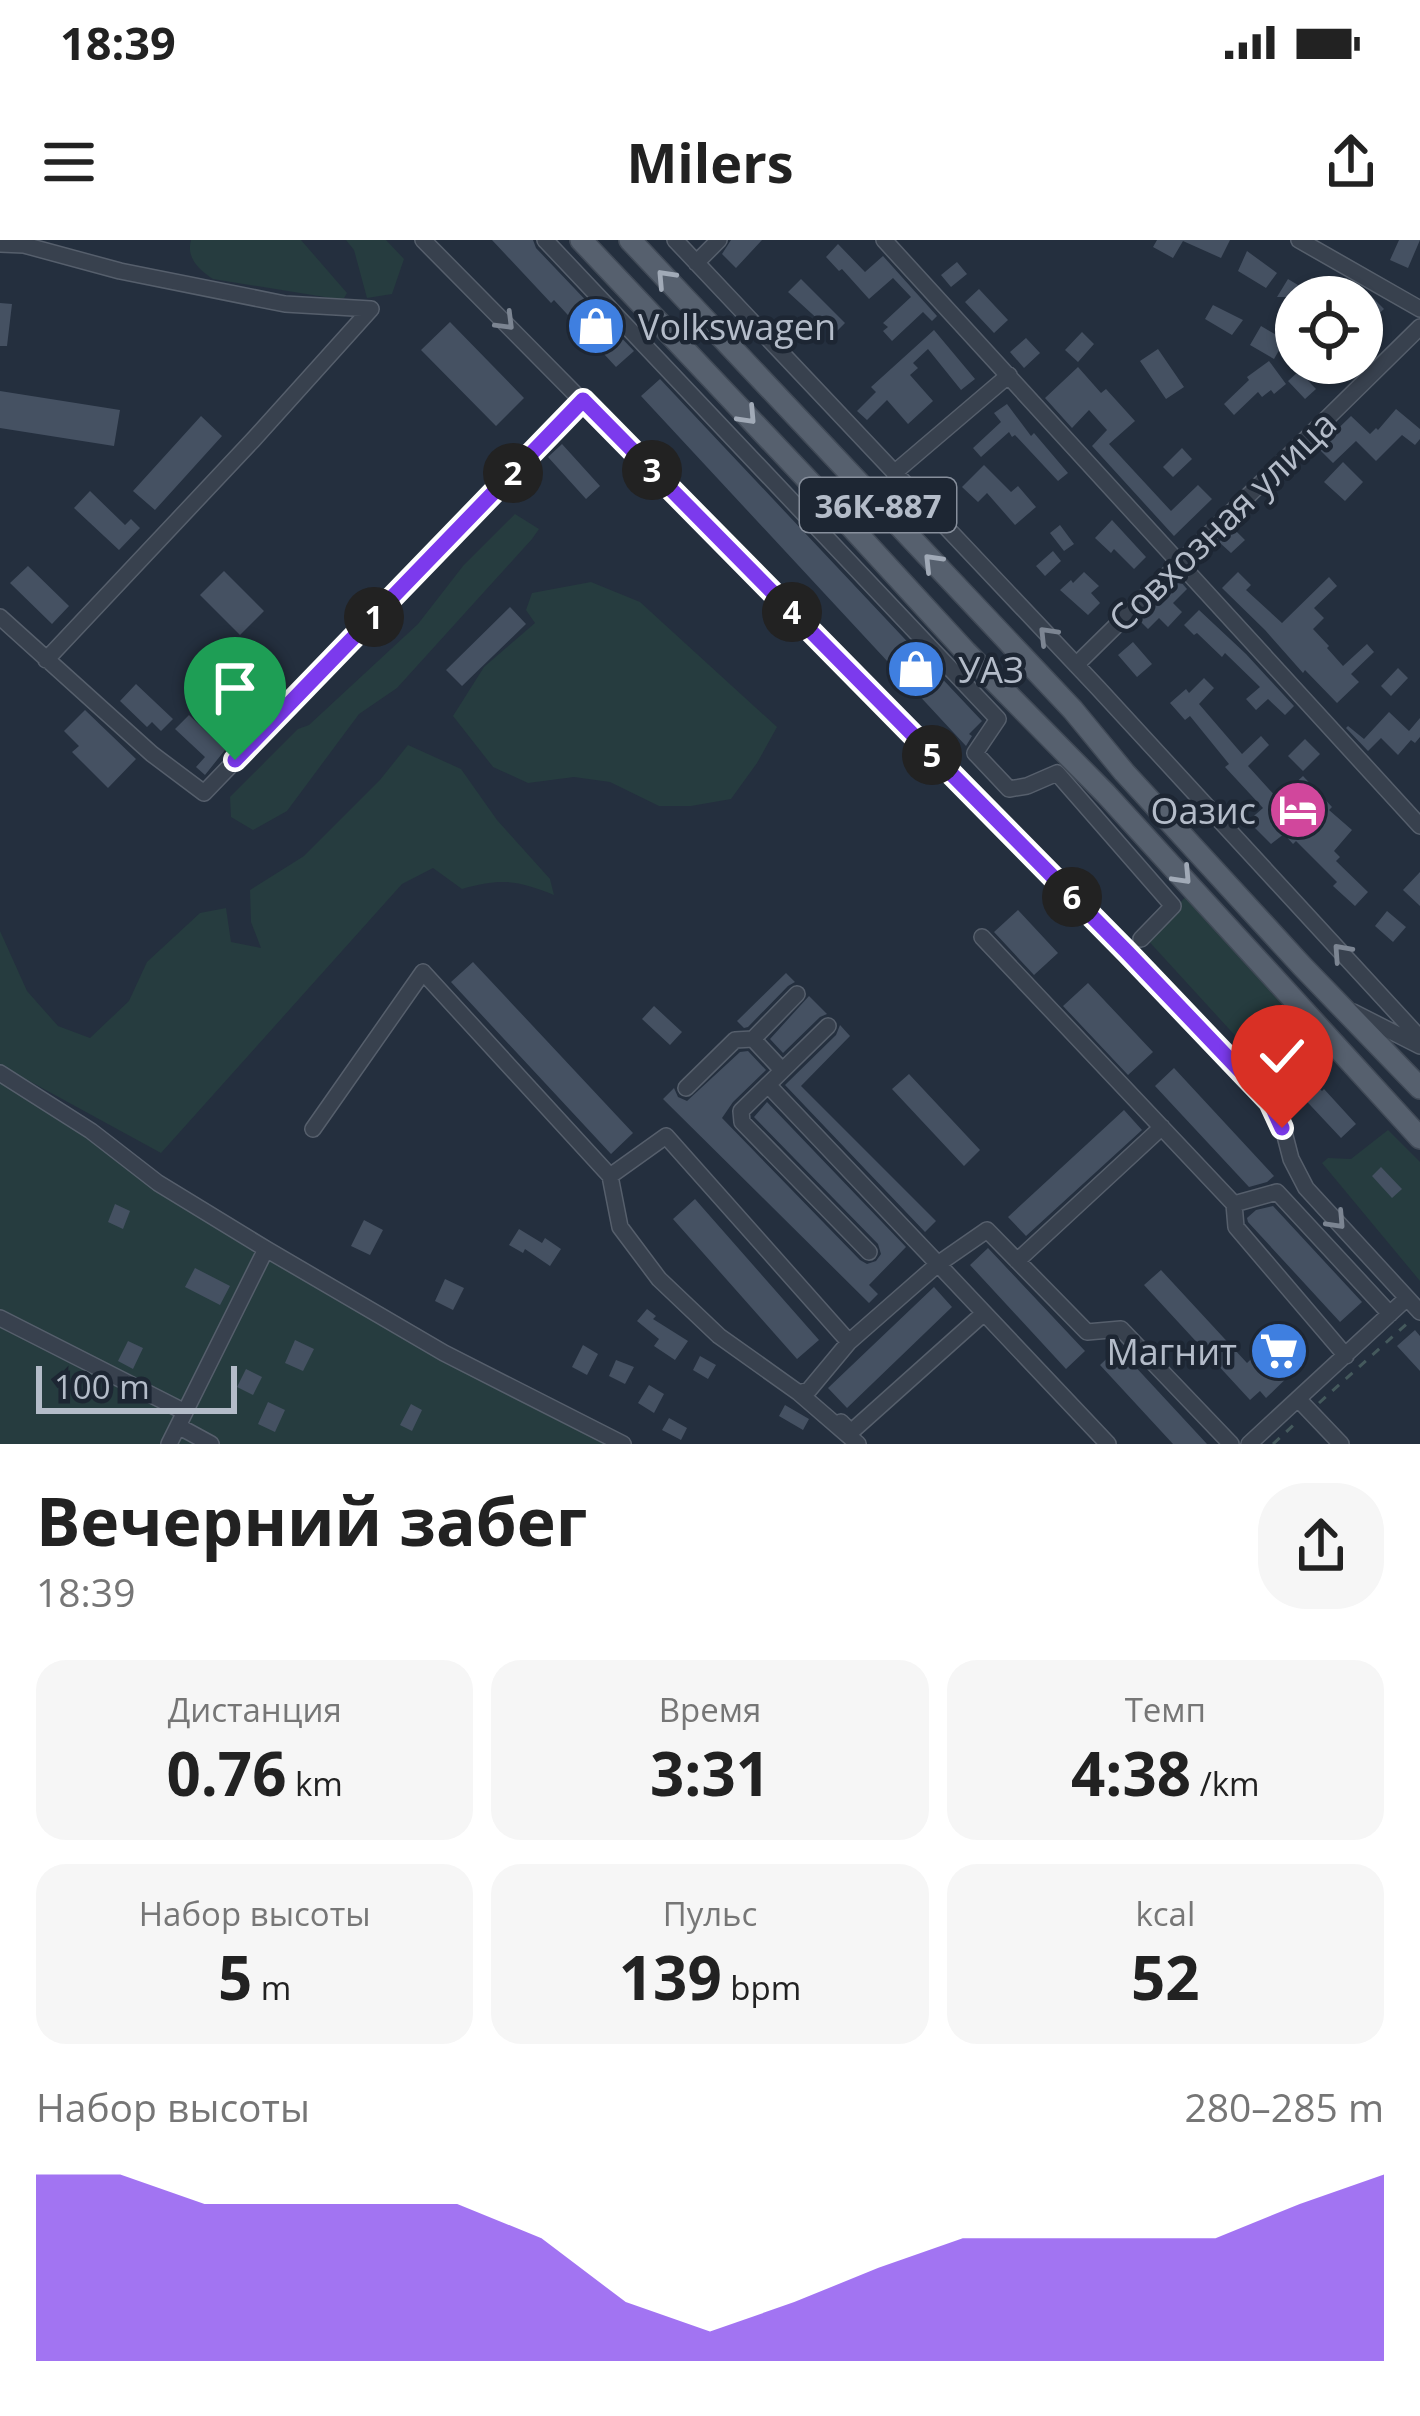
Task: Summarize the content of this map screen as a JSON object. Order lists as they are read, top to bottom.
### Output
{
  "streets": {
    "main road": ["36К-887"],
    "street": ["Совхозная улица"]
  },
  "places": {
    "shop": ["Volkswagen", "УАЗ"],
    "hotel": ["Оазис"],
    "supermarket": ["Магнит"]
  },
  "scale_bar": "100 m",
  "page": {
    "status": "18:39",
    "header": "Milers",
    "pins": [
      "3",
      "2",
      "4",
      "1",
      "5",
      "6"
    ],
    "scale": "100 m",
    "heading": ["Вечерний забег", "18:39"],
    "stats": [
      ["Дистанция", "0.76 km"],
      ["Время", "3:31"],
      ["Темп", "4:38 /km"],
      ["Набор высоты", "5 m"],
      ["Пульс", "139 bpm"],
      ["kcal", "52"]
    ],
    "chart": ["Набор высоты", "280–285 m"]
  }
}
